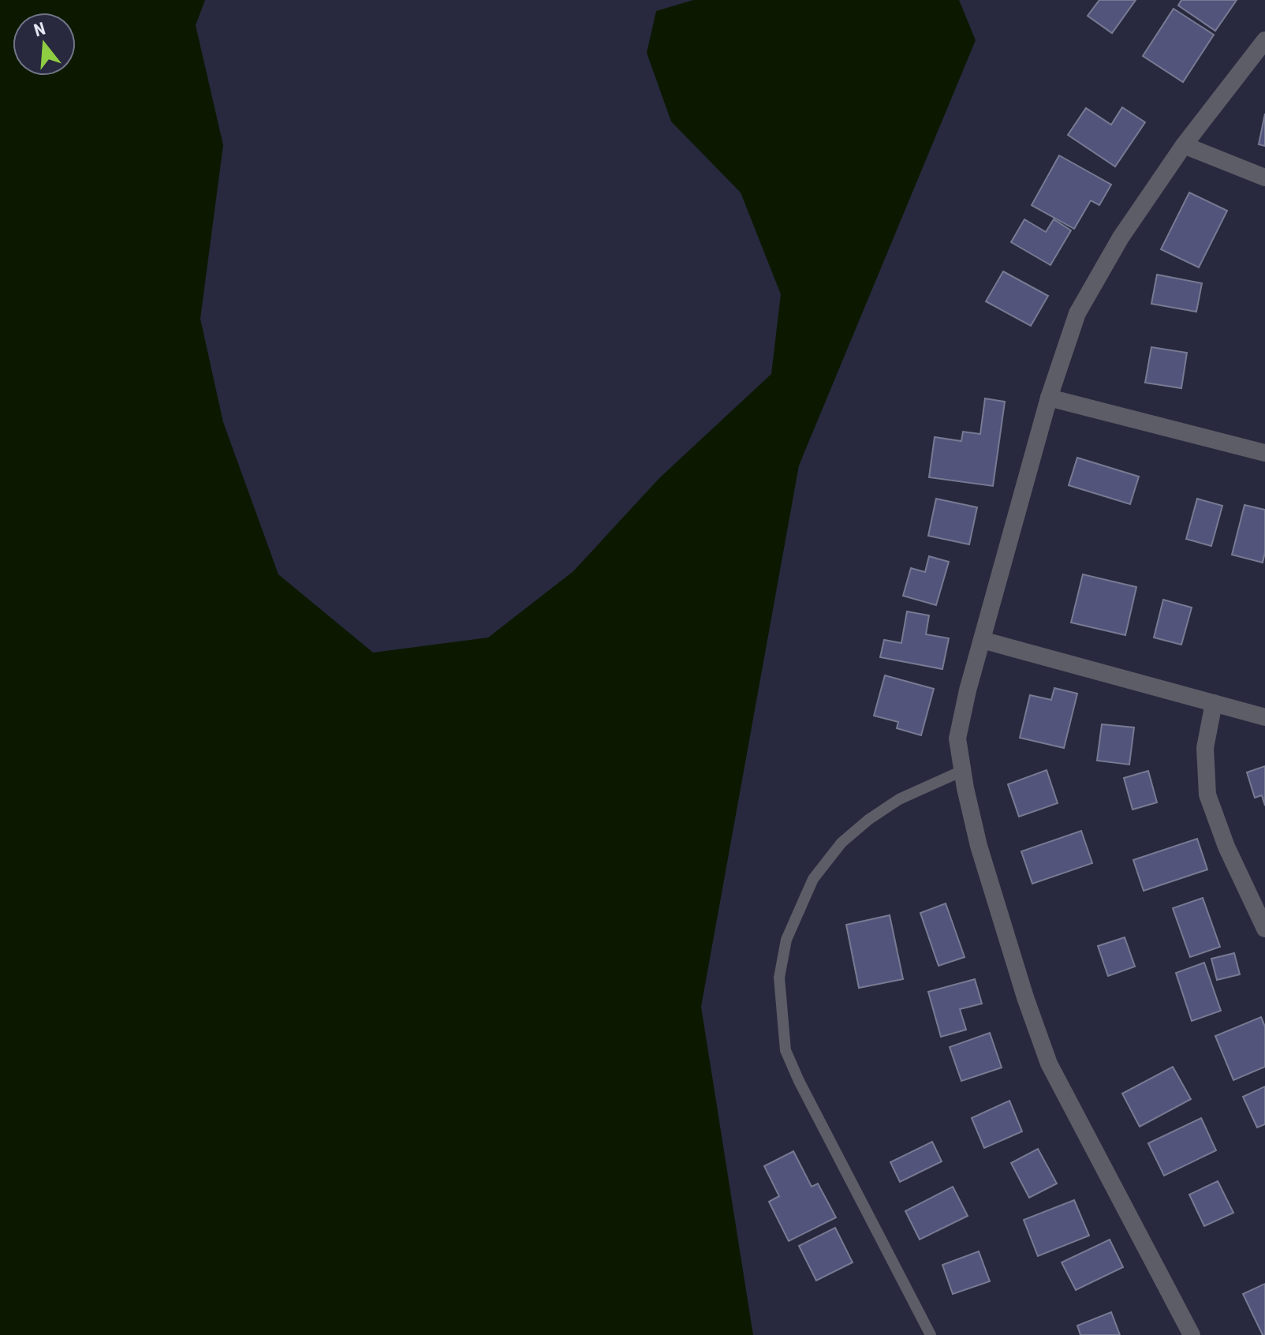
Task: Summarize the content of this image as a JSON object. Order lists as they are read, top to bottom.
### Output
{
  "north": "top"
}
